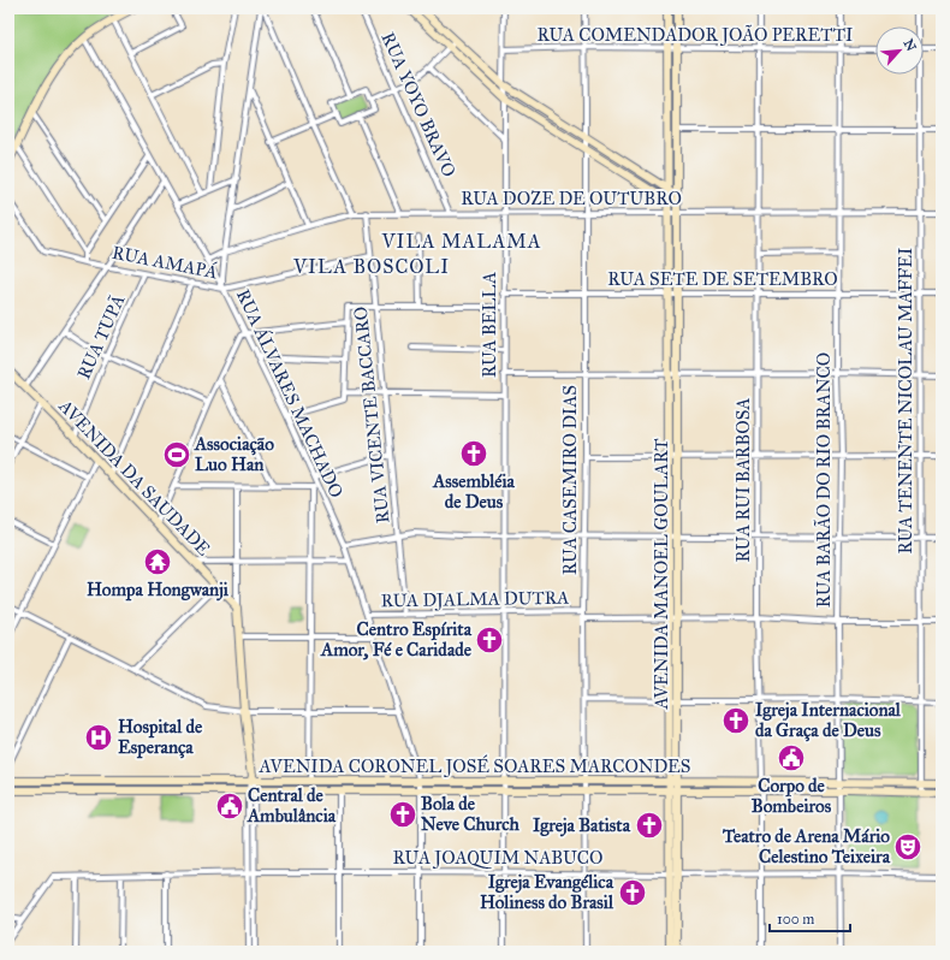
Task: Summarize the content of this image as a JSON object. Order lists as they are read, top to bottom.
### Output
{
  "streets": {
    "main road": ["AVENIDA DA SAUDADE", "AVENIDA MANOEL GOULART", "AVENIDA CORONEL JOSÉ SOARES MARCONDES"],
    "street": [
      "RUA COMENDADOR JOÃO PERETTI",
      "RUA YOYO BRAVO",
      "RUA DOZE DE OUTUBRO",
      "RUA AMAPÁ",
      "RUA SETE DE SETEMBRO",
      "RUA BELLA",
      "RUA TUPÃ",
      "RUA ÁLVARES MACHADO",
      "RUA TENENTE NICOLAU MAFFEI",
      "RUA VICENTE BACCARO",
      "RUA CASEMIRO DIAS",
      "RUA RUI BARBOSA",
      "RUA BARÃO DO RIO BRANCO",
      "RUA DJALMA DUTRA",
      "RUA JOAQUIM NABUCO"
    ]
  },
  "crossings": [
    ["RUA COMENDADOR JOÃO PERETTI", "RUA BELLA"],
    ["RUA COMENDADOR JOÃO PERETTI", "RUA CASEMIRO DIAS"],
    ["RUA COMENDADOR JOÃO PERETTI", "RUA RUI BARBOSA"],
    ["RUA COMENDADOR JOÃO PERETTI", "RUA BARÃO DO RIO BRANCO"],
    ["RUA COMENDADOR JOÃO PERETTI", "AVENIDA MANOEL GOULART"],
    ["RUA YOYO BRAVO", "RUA DOZE DE OUTUBRO"],
    ["RUA DOZE DE OUTUBRO", "RUA BELLA"],
    ["RUA DOZE DE OUTUBRO", "RUA ÁLVARES MACHADO"],
    ["RUA DOZE DE OUTUBRO", "RUA TENENTE NICOLAU MAFFEI"],
    ["RUA DOZE DE OUTUBRO", "RUA VICENTE BACCARO"],
    ["RUA DOZE DE OUTUBRO", "RUA CASEMIRO DIAS"],
    ["RUA DOZE DE OUTUBRO", "RUA RUI BARBOSA"],
    ["RUA DOZE DE OUTUBRO", "RUA BARÃO DO RIO BRANCO"],
    ["RUA DOZE DE OUTUBRO", "AVENIDA MANOEL GOULART"],
    ["RUA AMAPÁ", "RUA TUPÃ"],
    ["RUA AMAPÁ", "RUA ÁLVARES MACHADO"],
    ["RUA AMAPÁ", "RUA VICENTE BACCARO"],
    ["RUA SETE DE SETEMBRO", "RUA BELLA"],
    ["RUA SETE DE SETEMBRO", "RUA TENENTE NICOLAU MAFFEI"],
    ["RUA SETE DE SETEMBRO", "RUA CASEMIRO DIAS"],
    ["RUA SETE DE SETEMBRO", "RUA RUI BARBOSA"],
    ["RUA SETE DE SETEMBRO", "RUA BARÃO DO RIO BRANCO"],
    ["RUA SETE DE SETEMBRO", "AVENIDA MANOEL GOULART"],
    ["RUA BELLA", "RUA DJALMA DUTRA"],
    ["RUA BELLA", "AVENIDA CORONEL JOSÉ SOARES MARCONDES"],
    ["RUA BELLA", "RUA JOAQUIM NABUCO"],
    ["RUA TUPÃ", "AVENIDA DA SAUDADE"],
    ["RUA ÁLVARES MACHADO", "RUA DJALMA DUTRA"],
    ["RUA ÁLVARES MACHADO", "AVENIDA CORONEL JOSÉ SOARES MARCONDES"],
    ["RUA ÁLVARES MACHADO", "RUA JOAQUIM NABUCO"],
    ["RUA TENENTE NICOLAU MAFFEI", "RUA DJALMA DUTRA"],
    ["RUA TENENTE NICOLAU MAFFEI", "AVENIDA CORONEL JOSÉ SOARES MARCONDES"],
    ["RUA VICENTE BACCARO", "RUA DJALMA DUTRA"],
    ["RUA CASEMIRO DIAS", "RUA DJALMA DUTRA"],
    ["RUA CASEMIRO DIAS", "AVENIDA CORONEL JOSÉ SOARES MARCONDES"],
    ["RUA CASEMIRO DIAS", "RUA JOAQUIM NABUCO"],
    ["RUA RUI BARBOSA", "RUA DJALMA DUTRA"],
    ["RUA RUI BARBOSA", "AVENIDA CORONEL JOSÉ SOARES MARCONDES"],
    ["RUA RUI BARBOSA", "RUA JOAQUIM NABUCO"],
    ["RUA BARÃO DO RIO BRANCO", "RUA DJALMA DUTRA"],
    ["RUA BARÃO DO RIO BRANCO", "AVENIDA CORONEL JOSÉ SOARES MARCONDES"],
    ["RUA BARÃO DO RIO BRANCO", "RUA JOAQUIM NABUCO"],
    ["AVENIDA MANOEL GOULART", "RUA DJALMA DUTRA"],
    ["AVENIDA MANOEL GOULART", "AVENIDA CORONEL JOSÉ SOARES MARCONDES"],
    ["AVENIDA MANOEL GOULART", "RUA JOAQUIM NABUCO"]
  ],
  "districts": ["VILA MALAMA", "VILA BOSCOLI"],
  "places": {
    "church": [
      "Assembléia de Deus",
      "Centro Espírita Amor, Fé e Caridade",
      "Igreja Internacional da Graça de Deus",
      "Bola de Neve Church",
      "Igreja Batista",
      "Igreja Evangélica Holiness do Brasil"
    ],
    "sports": ["Associação Luo Han"],
    "temple": ["Hompa Hongwanji"],
    "hospital": ["Hospital de Esperança"],
    "public building": ["Corpo de Bombeiros", "Central de Ambulância"],
    "theatre": ["Teatro de Arena Mário Celestino Teixeira"]
  },
  "scale_bar": "100 m",
  "north": "top right"
}
